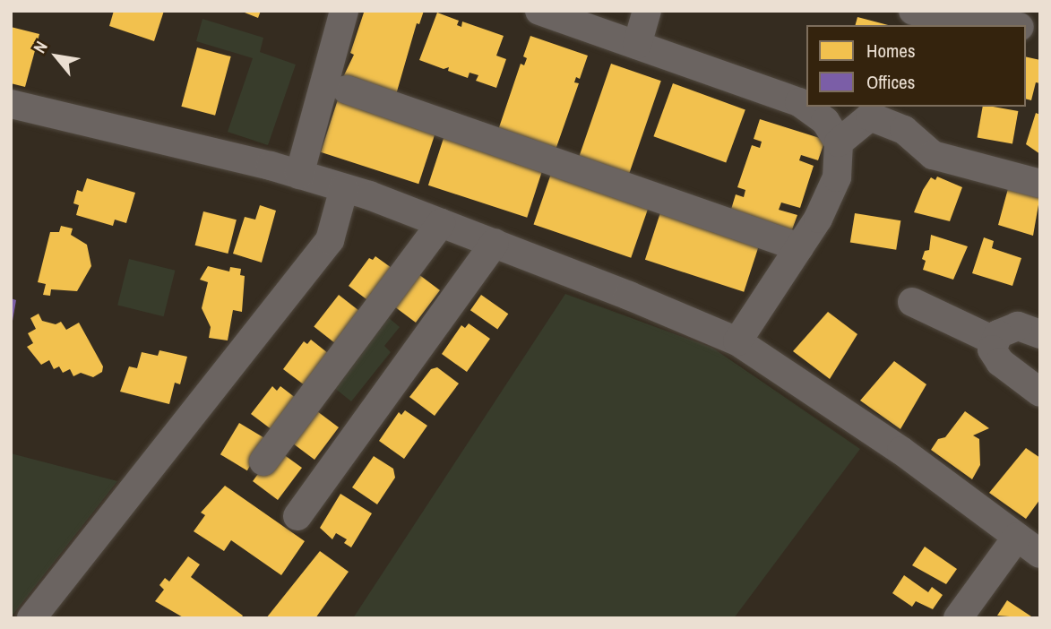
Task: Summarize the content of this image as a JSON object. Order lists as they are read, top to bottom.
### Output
{
  "legend": ["Homes", "Offices"],
  "north": "top left"
}
